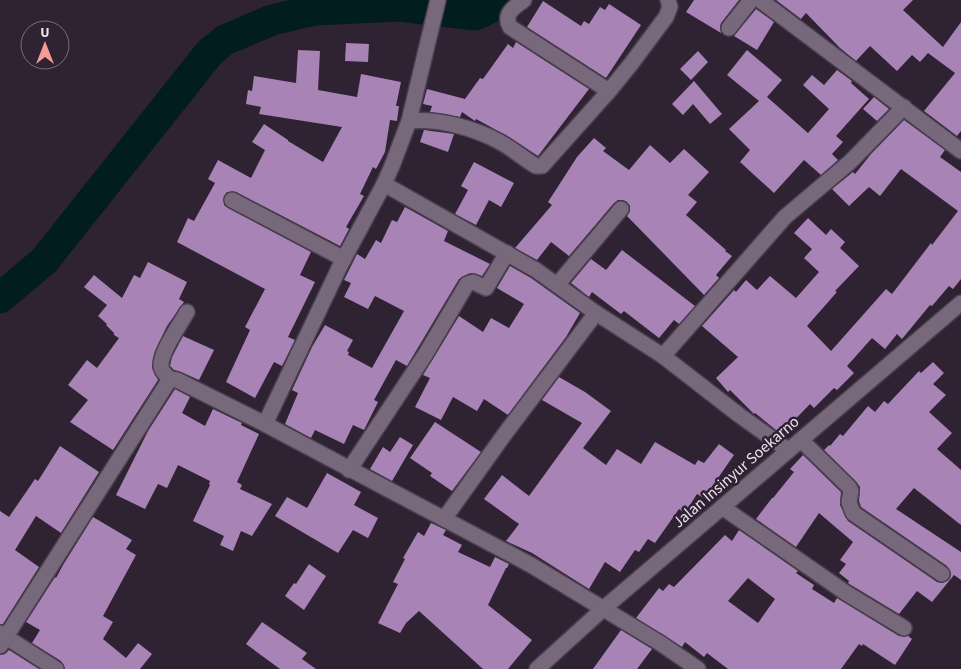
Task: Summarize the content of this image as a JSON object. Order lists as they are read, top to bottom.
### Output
{
  "streets": {
    "street": ["Jalan Insinyur Soekarno"]
  },
  "north": "top"
}
